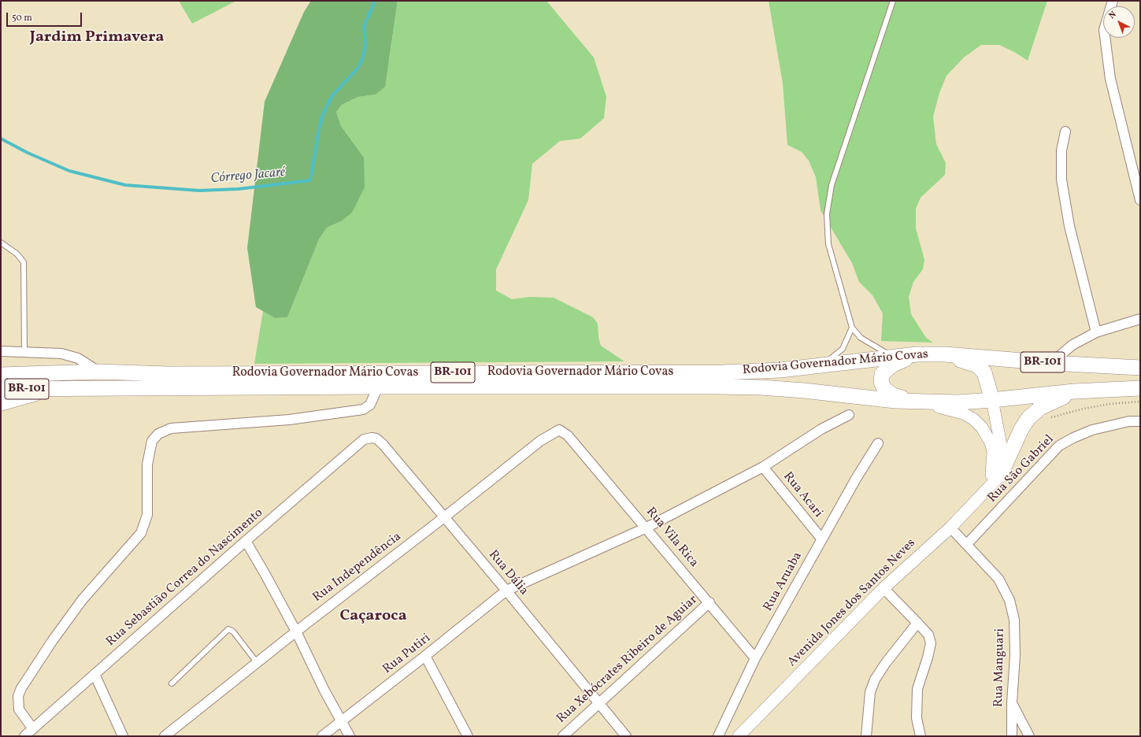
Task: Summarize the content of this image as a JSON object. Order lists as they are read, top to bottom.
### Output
{
  "streets": {
    "main road": ["BR-101", "Rodovia Governador Mário Covas"],
    "street": [
      "Rua São Gabriel",
      "Rua Acari",
      "Rua Vila Rica",
      "Rua Independência",
      "Rua Dália",
      "Rua Sebastião Correa do Nascimento",
      "Rua Aruaba",
      "Avenida Jones dos Santos Neves",
      "Rua Putiri",
      "Rua Xebócrates Ribeiro de Aguiar",
      "Rua Manguari"
    ]
  },
  "crossings": [
    ["Rodovia Governador Mário Covas", "Avenida Jones dos Santos Neves"],
    ["Rua São Gabriel", "Rua Manguari"],
    ["Rua Acari", "Rua Aruaba"],
    ["Rua Acari", "Rua Putiri"],
    ["Rua Vila Rica", "Rua Independência"],
    ["Rua Vila Rica", "Rua Aruaba"],
    ["Rua Vila Rica", "Rua Putiri"],
    ["Rua Vila Rica", "Rua Xebócrates Ribeiro de Aguiar"],
    ["Rua Independência", "Rua Dália"],
    ["Rua Dália", "Rua Sebastião Correa do Nascimento"],
    ["Rua Dália", "Rua Putiri"],
    ["Rua Dália", "Rua Xebócrates Ribeiro de Aguiar"],
    ["Avenida Jones dos Santos Neves", "Rua Manguari"]
  ],
  "districts": ["Jardim Primavera", "Caçaroca"],
  "water": ["Córrego Jacaré"],
  "scale_bar": "50 m",
  "north": "top left"
}
